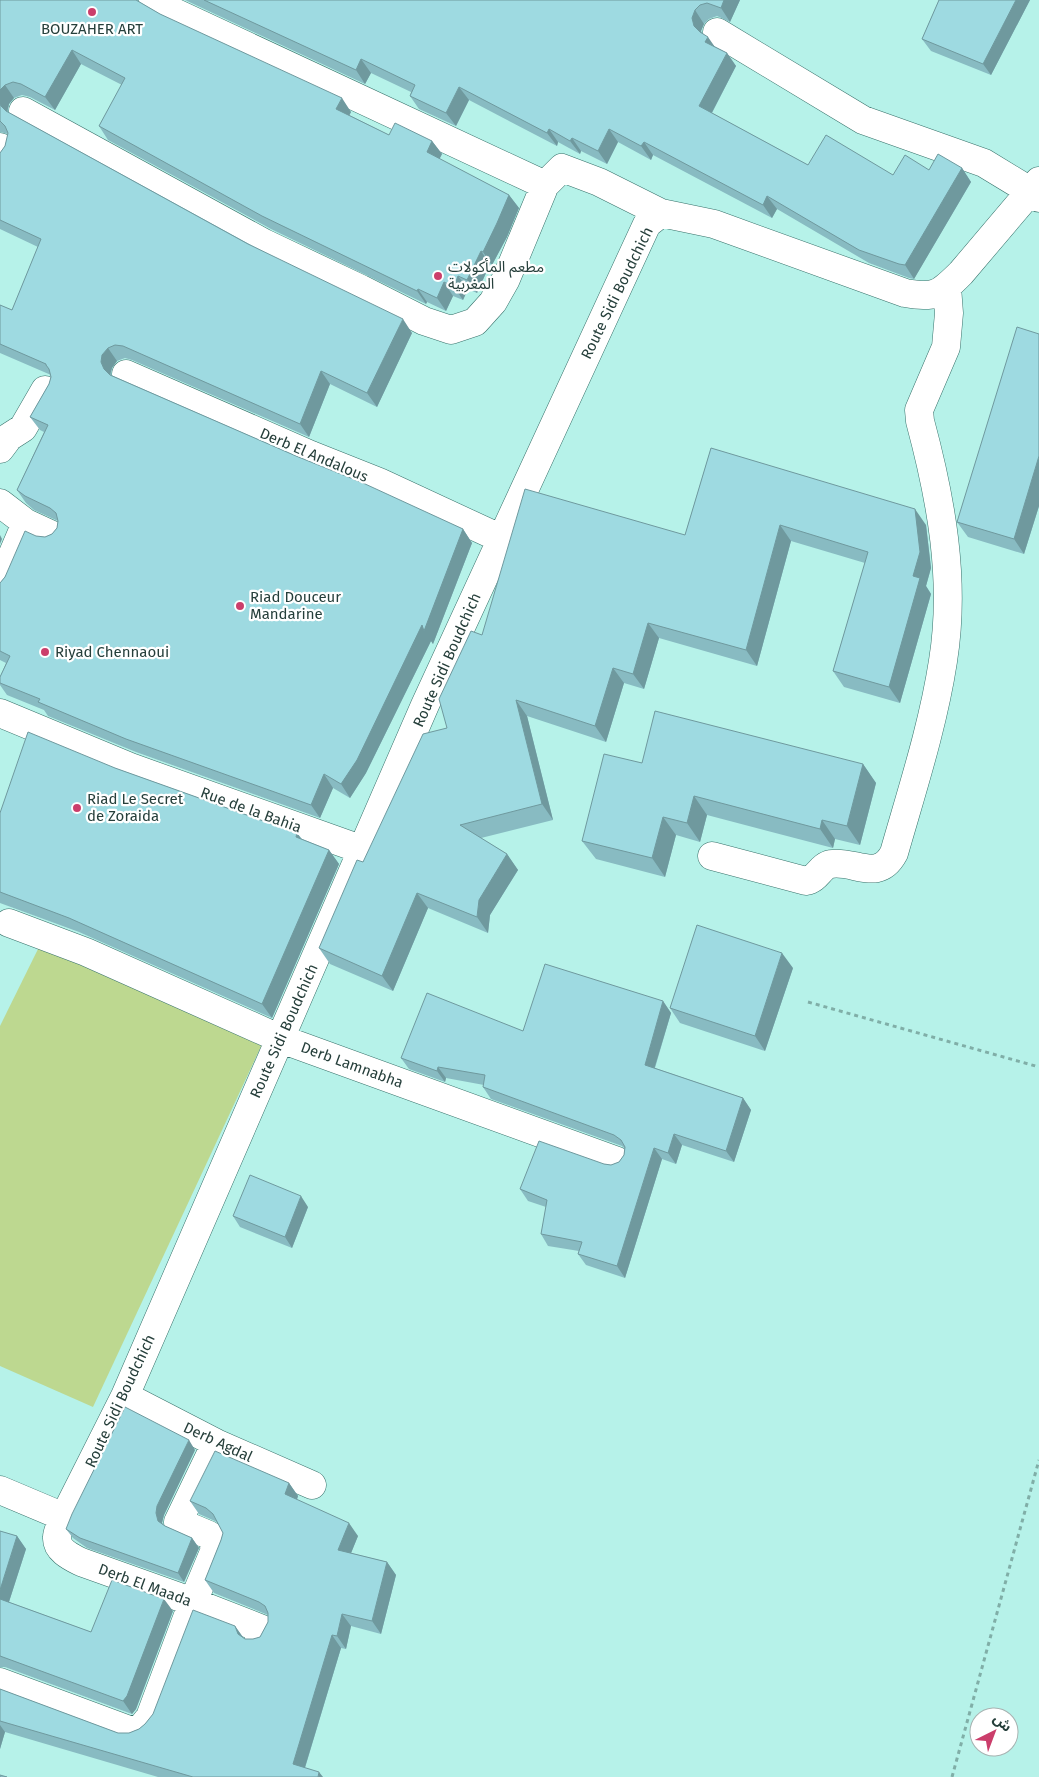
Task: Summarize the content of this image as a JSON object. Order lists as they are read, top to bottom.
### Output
{
  "streets": {
    "street": [
      "Route Sidi Boudchich",
      "Derb El Andalous",
      "Rue de la Bahia",
      "Derb Lamnabha",
      "Derb Agdal",
      "Derb El Maada"
    ]
  },
  "crossings": [
    ["Route Sidi Boudchich", "Derb El Andalous"],
    ["Route Sidi Boudchich", "Rue de la Bahia"],
    ["Route Sidi Boudchich", "Derb Lamnabha"],
    ["Route Sidi Boudchich", "Derb Agdal"],
    ["Route Sidi Boudchich", "Derb El Maada"]
  ],
  "places": [
    "BOUZAHER ART",
    "مطعم المأكولات المغربية",
    "Riad Douceur Mandarine",
    "Riyad Chennaoui",
    "Riad Le Secret de Zoraida"
  ],
  "north": "top right"
}
